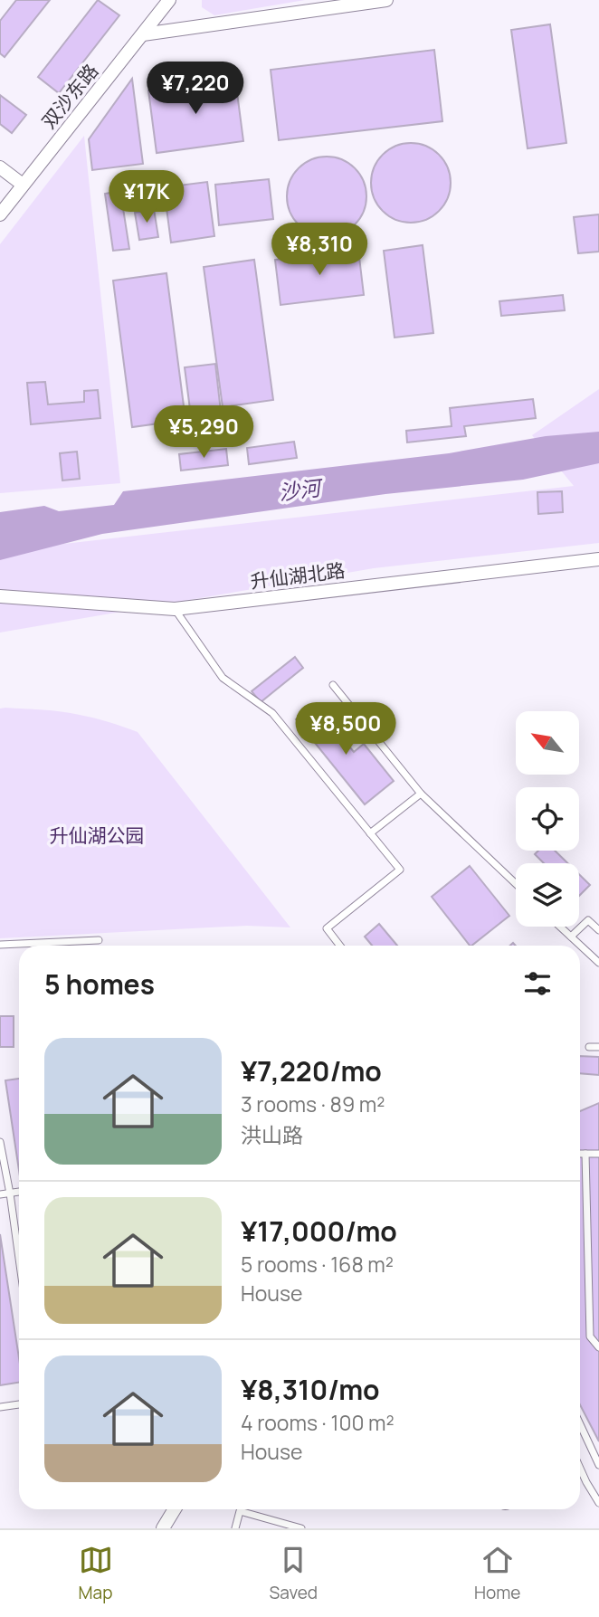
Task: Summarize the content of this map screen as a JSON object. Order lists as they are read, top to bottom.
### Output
{
  "streets": {
    "street": ["双沙东路", "升仙湖北路"]
  },
  "water": ["沙河"],
  "parks": ["升仙湖公园"],
  "north": "top left",
  "page": {
    "price": [
      "¥7,220",
      "¥17K",
      "¥8,310",
      "¥5,290",
      "¥8,500"
    ],
    "heading": "5 homes",
    "list": [
      {
        "name": "¥7,220/mo",
        "note": "3 rooms · 89 m² · 洪山路"
      },
      {
        "name": "¥17,000/mo",
        "note": "5 rooms · 168 m² · House"
      },
      {
        "name": "¥8,310/mo",
        "note": "4 rooms · 100 m² · House"
      }
    ],
    "tabs": ["Map", "Saved", "Home"]
  }
}
